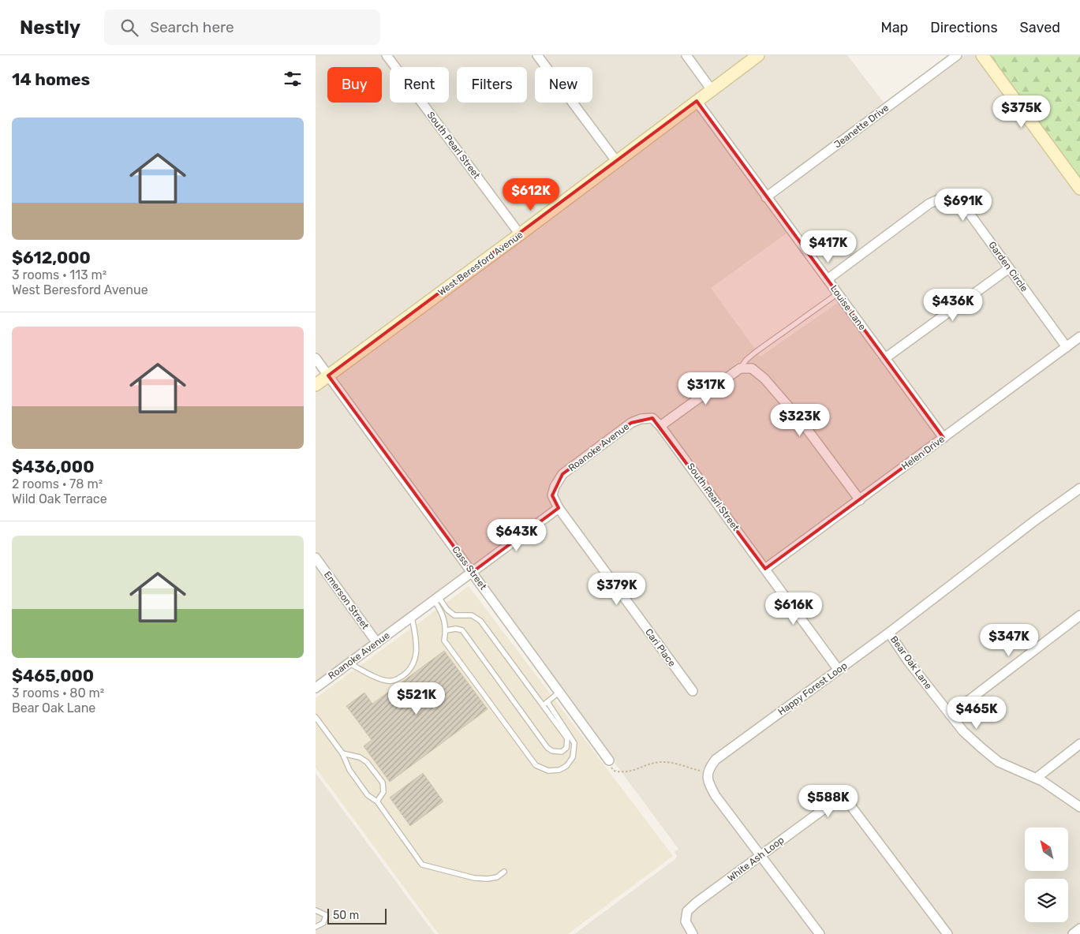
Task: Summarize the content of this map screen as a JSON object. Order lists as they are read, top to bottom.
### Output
{
  "streets": {
    "street": [
      "Jeanette Drive",
      "South Pearl Street",
      "West Beresford Avenue",
      "Garden Circle",
      "Louise Lane",
      "Roanoke Avenue",
      "Helen Drive",
      "Cass Street",
      "Emerson Street",
      "Cari Place",
      "Bear Oak Lane",
      "Happy Forest Loop",
      "White Ash Loop"
    ]
  },
  "crossings": [
    ["Jeanette Drive", "Louise Lane"],
    ["South Pearl Street", "West Beresford Avenue"],
    ["South Pearl Street", "Roanoke Avenue"],
    ["South Pearl Street", "Helen Drive"],
    ["South Pearl Street", "Happy Forest Loop"],
    ["West Beresford Avenue", "Louise Lane"],
    ["West Beresford Avenue", "Cass Street"],
    ["Garden Circle", "Louise Lane"],
    ["Garden Circle", "Helen Drive"],
    ["Louise Lane", "Helen Drive"],
    ["Roanoke Avenue", "Cass Street"],
    ["Roanoke Avenue", "Emerson Street"],
    ["Roanoke Avenue", "Cari Place"],
    ["Bear Oak Lane", "Happy Forest Loop"],
    ["Happy Forest Loop", "White Ash Loop"]
  ],
  "scale_bar": "50 m",
  "north": "top left",
  "page": {
    "header": "Nestly",
    "search": "Search here",
    "nav": ["Map", "Directions", "Saved"],
    "heading": "14 homes",
    "chip": [
      "Buy",
      "Rent",
      "Filters",
      "New"
    ],
    "price": [
      "$375K",
      "$612K",
      "$691K",
      "$417K",
      "$436K",
      "$317K",
      "$323K",
      "$643K",
      "$379K",
      "$616K",
      "$347K",
      "$521K",
      "$465K",
      "$588K"
    ],
    "list": [
      {
        "name": "$612,000",
        "note": "3 rooms · 113 m² · West Beresford Avenue"
      },
      {
        "name": "$436,000",
        "note": "2 rooms · 78 m² · Wild Oak Terrace"
      },
      {
        "name": "$465,000",
        "note": "3 rooms · 80 m² · Bear Oak Lane"
      }
    ],
    "scale": "50 m"
  }
}
